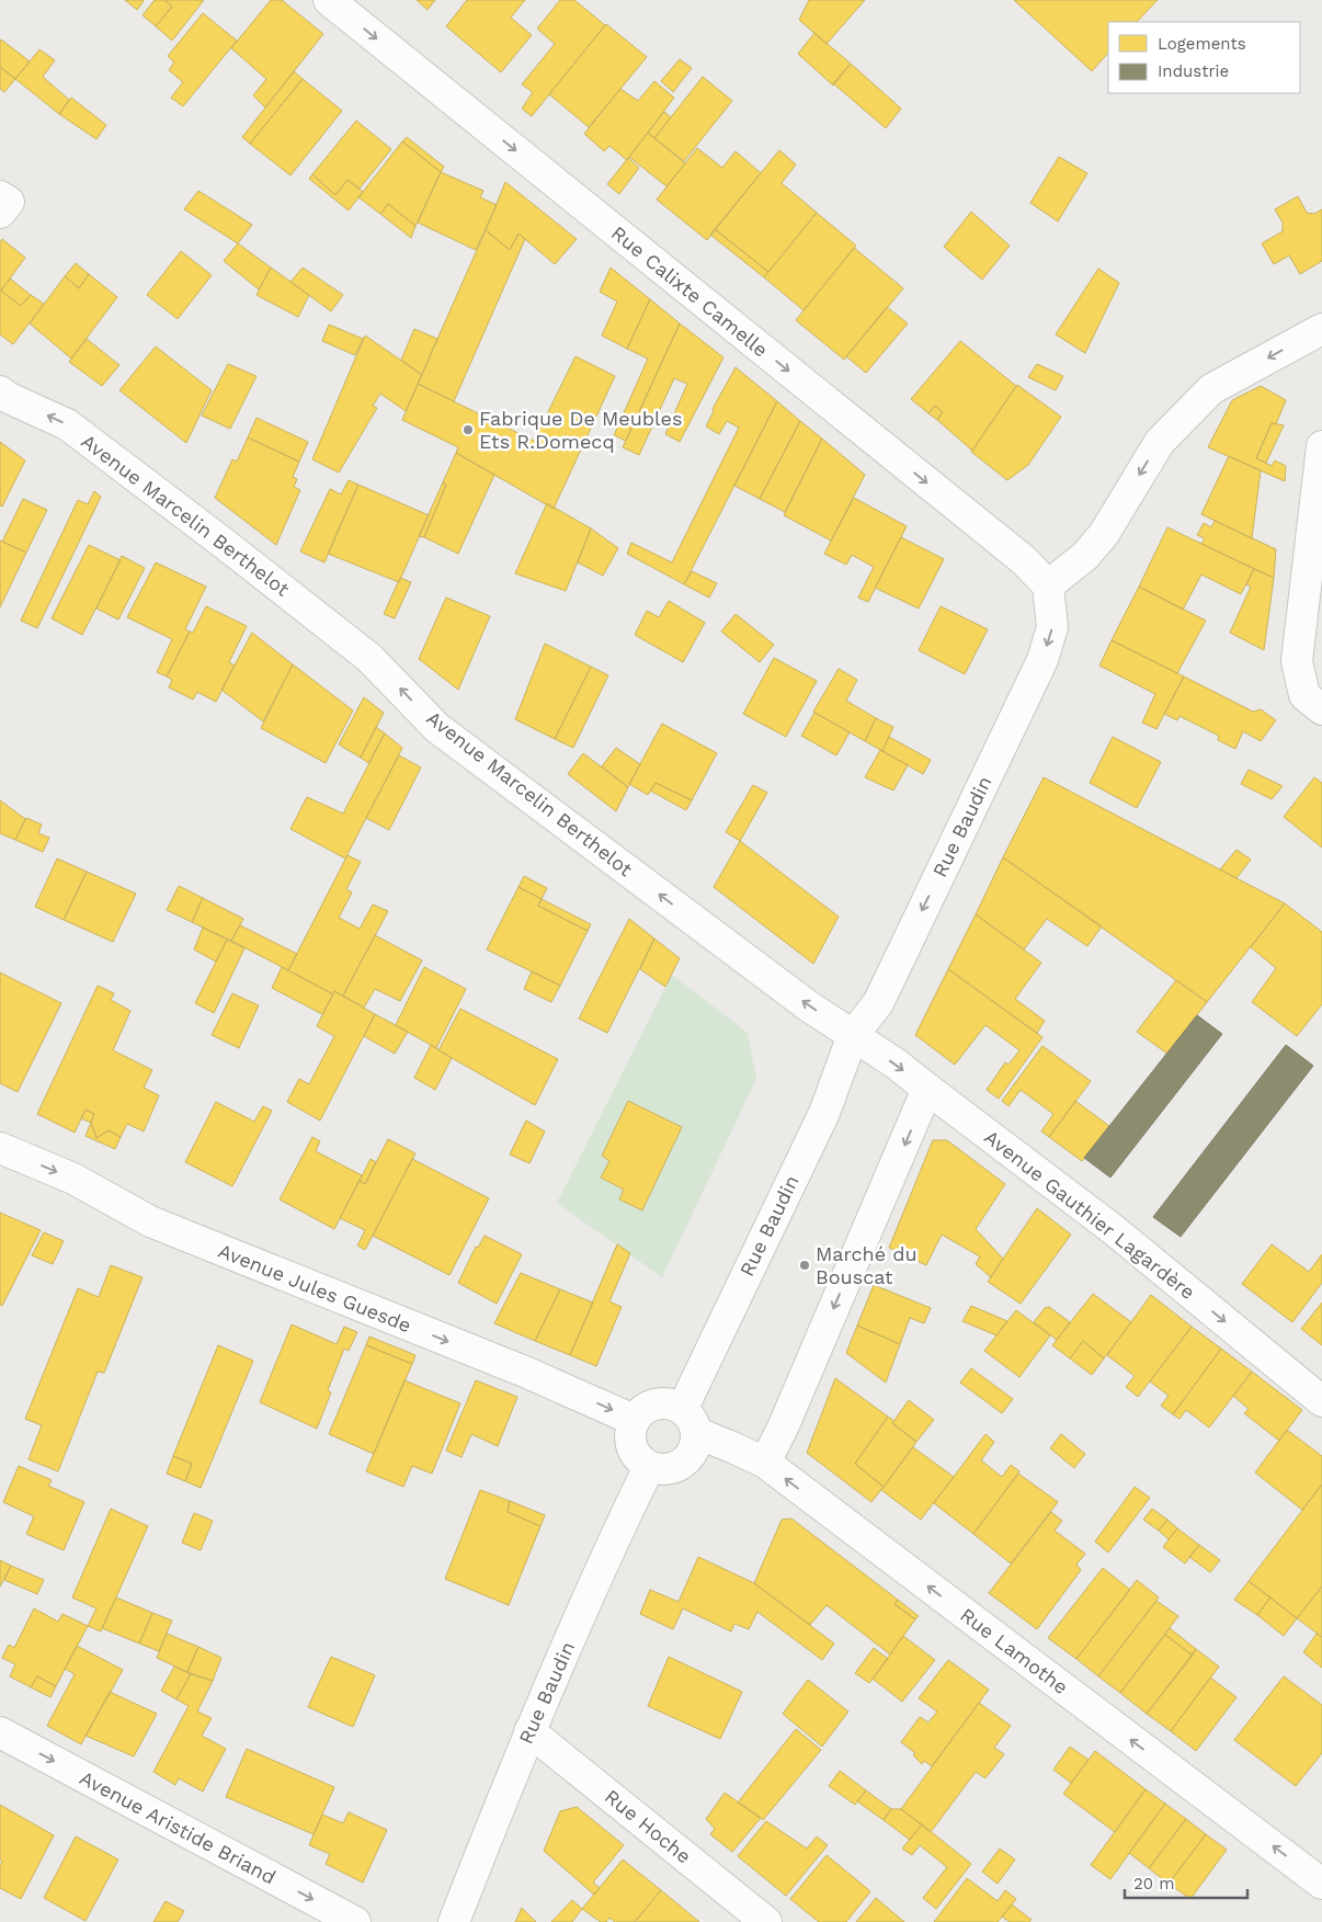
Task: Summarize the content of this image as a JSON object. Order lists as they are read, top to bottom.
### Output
{
  "streets": {
    "street": [
      "Rue Calixte Camelle",
      "Avenue Marcelin Berthelot",
      "Rue Baudin",
      "Avenue Gauthier Lagardère",
      "Avenue Jules Guesde",
      "Rue Lamothe",
      "Rue Hoche",
      "Avenue Aristide Briand"
    ]
  },
  "crossings": [
    ["Rue Calixte Camelle", "Rue Baudin"],
    ["Avenue Marcelin Berthelot", "Rue Baudin"],
    ["Avenue Marcelin Berthelot", "Avenue Gauthier Lagardère"],
    ["Rue Baudin", "Avenue Gauthier Lagardère"],
    ["Rue Baudin", "Avenue Jules Guesde"],
    ["Rue Baudin", "Rue Lamothe"],
    ["Rue Baudin", "Rue Hoche"],
    ["Avenue Jules Guesde", "Rue Lamothe"]
  ],
  "one_way": [
    "Rue Calixte Camelle",
    "Avenue Marcelin Berthelot",
    "Avenue Gauthier Lagardère",
    "Avenue Jules Guesde",
    "Rue Lamothe",
    "Avenue Aristide Briand"
  ],
  "places": ["Fabrique De Meubles Ets R.Domecq", "Marché du Bouscat"],
  "legend": ["Logements", "Industrie"],
  "scale_bar": "20 m"
}
